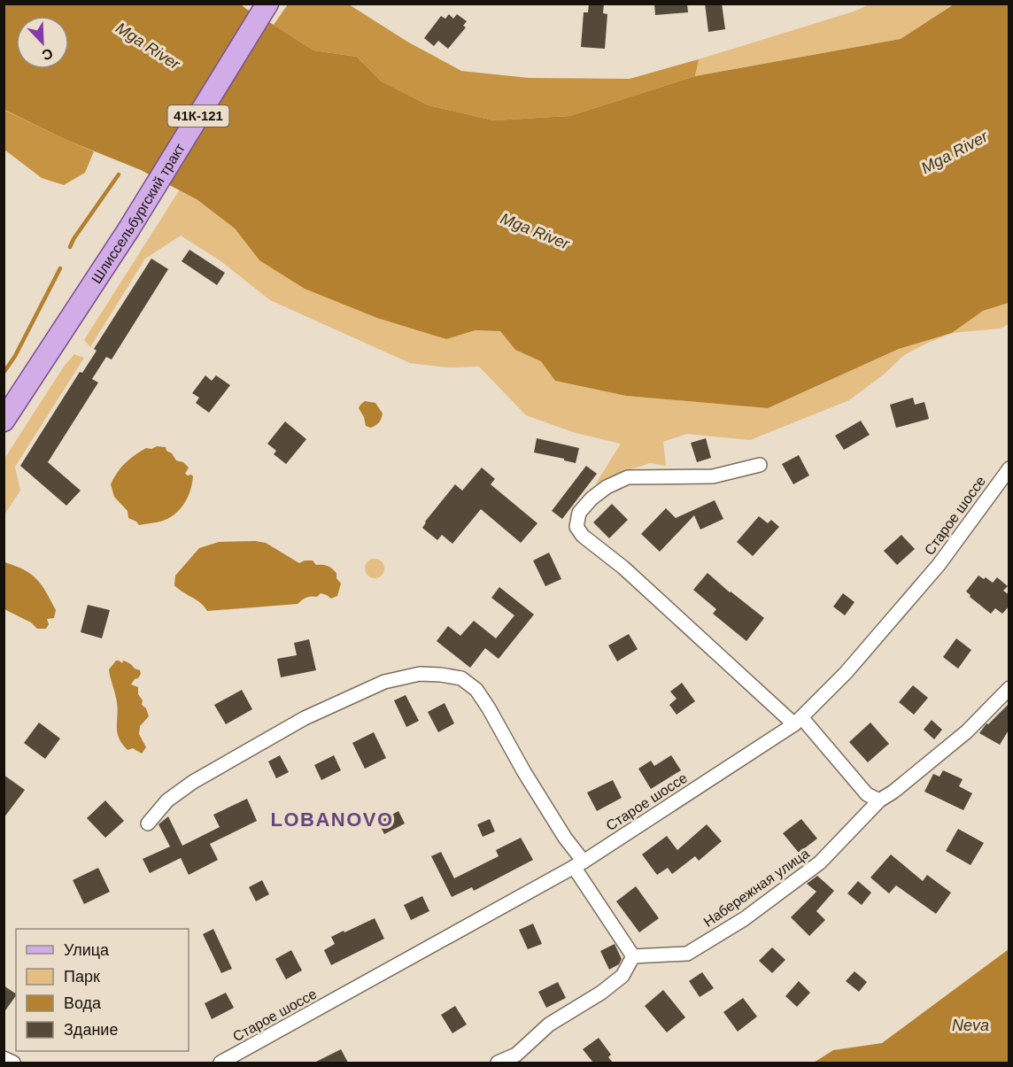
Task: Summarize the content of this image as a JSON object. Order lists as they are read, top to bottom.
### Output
{
  "streets": {
    "main road": ["41К-121", "Шлиссельбургский тракт"],
    "street": ["Старое шоссе", "Набережная улица"]
  },
  "districts": ["LOBANOVO"],
  "water": ["Mga River", "Neva"],
  "legend": [
    "Улица",
    "Парк",
    "Вода",
    "Здание"
  ],
  "north": "bottom right"
}
